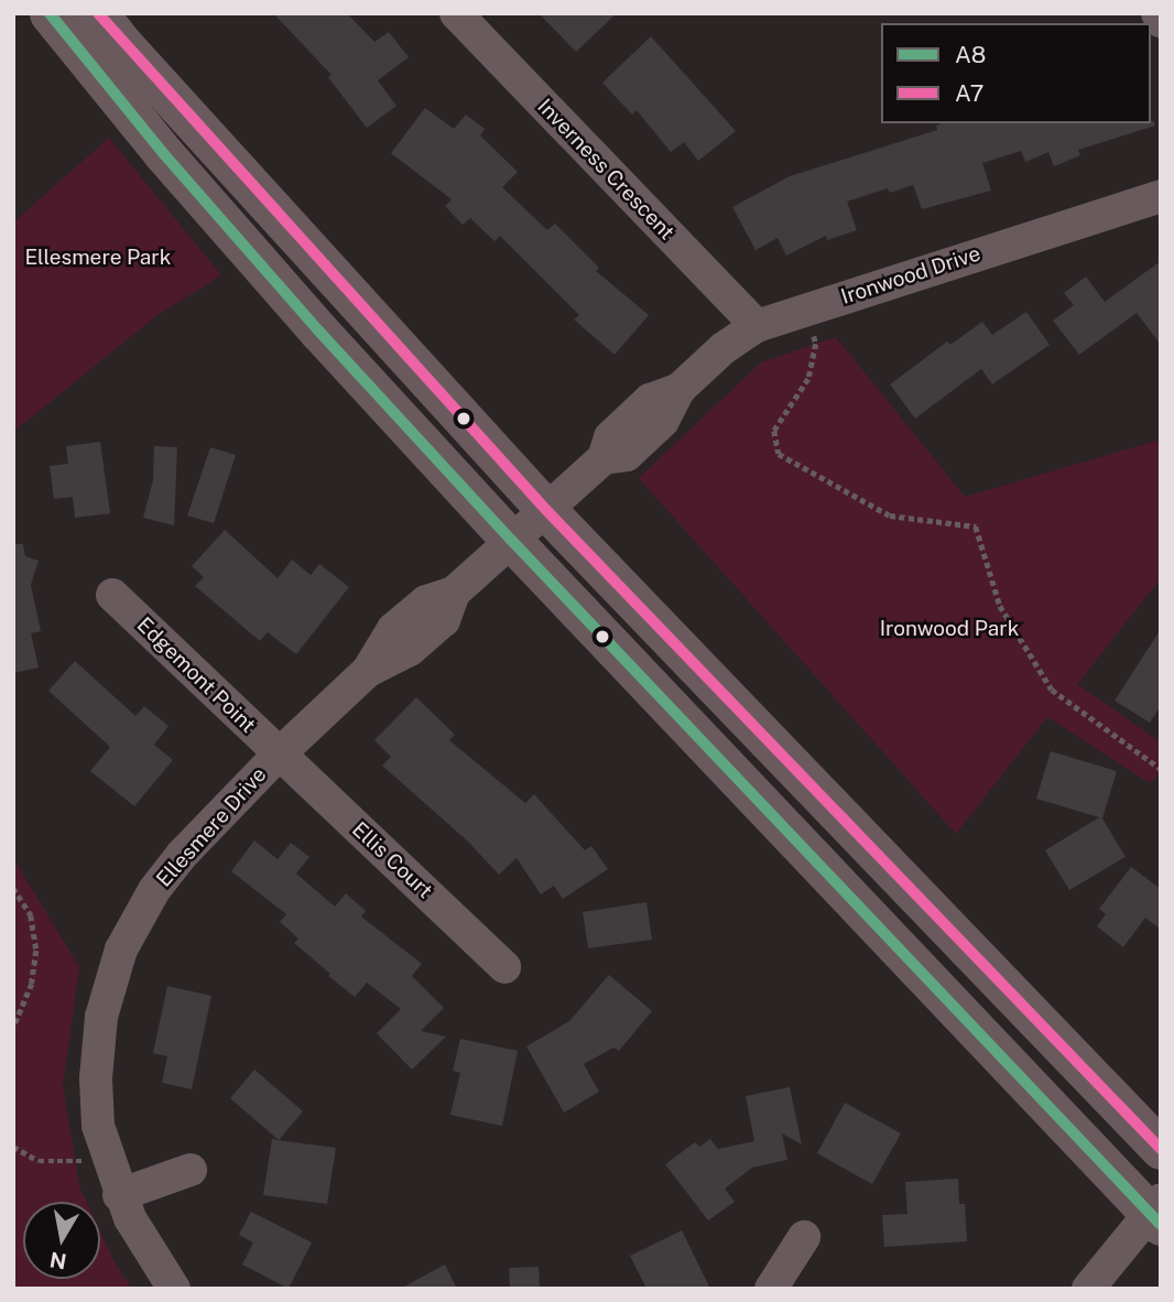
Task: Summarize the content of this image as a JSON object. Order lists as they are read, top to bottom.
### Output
{
  "streets": {
    "street": [
      "Inverness Crescent",
      "Ironwood Drive",
      "Edgemont Point",
      "Ellesmere Drive",
      "Ellis Court"
    ]
  },
  "crossings": [
    ["Inverness Crescent", "Ironwood Drive"],
    ["Ironwood Drive", "Ellesmere Drive"],
    ["Edgemont Point", "Ellesmere Drive"],
    ["Edgemont Point", "Ellis Court"],
    ["Ellesmere Drive", "Ellis Court"]
  ],
  "parks": ["Ellesmere Park", "Ironwood Park"],
  "lines": ["transit line A8", "transit line A7"],
  "legend": ["A8", "A7"],
  "north": "bottom"
}
